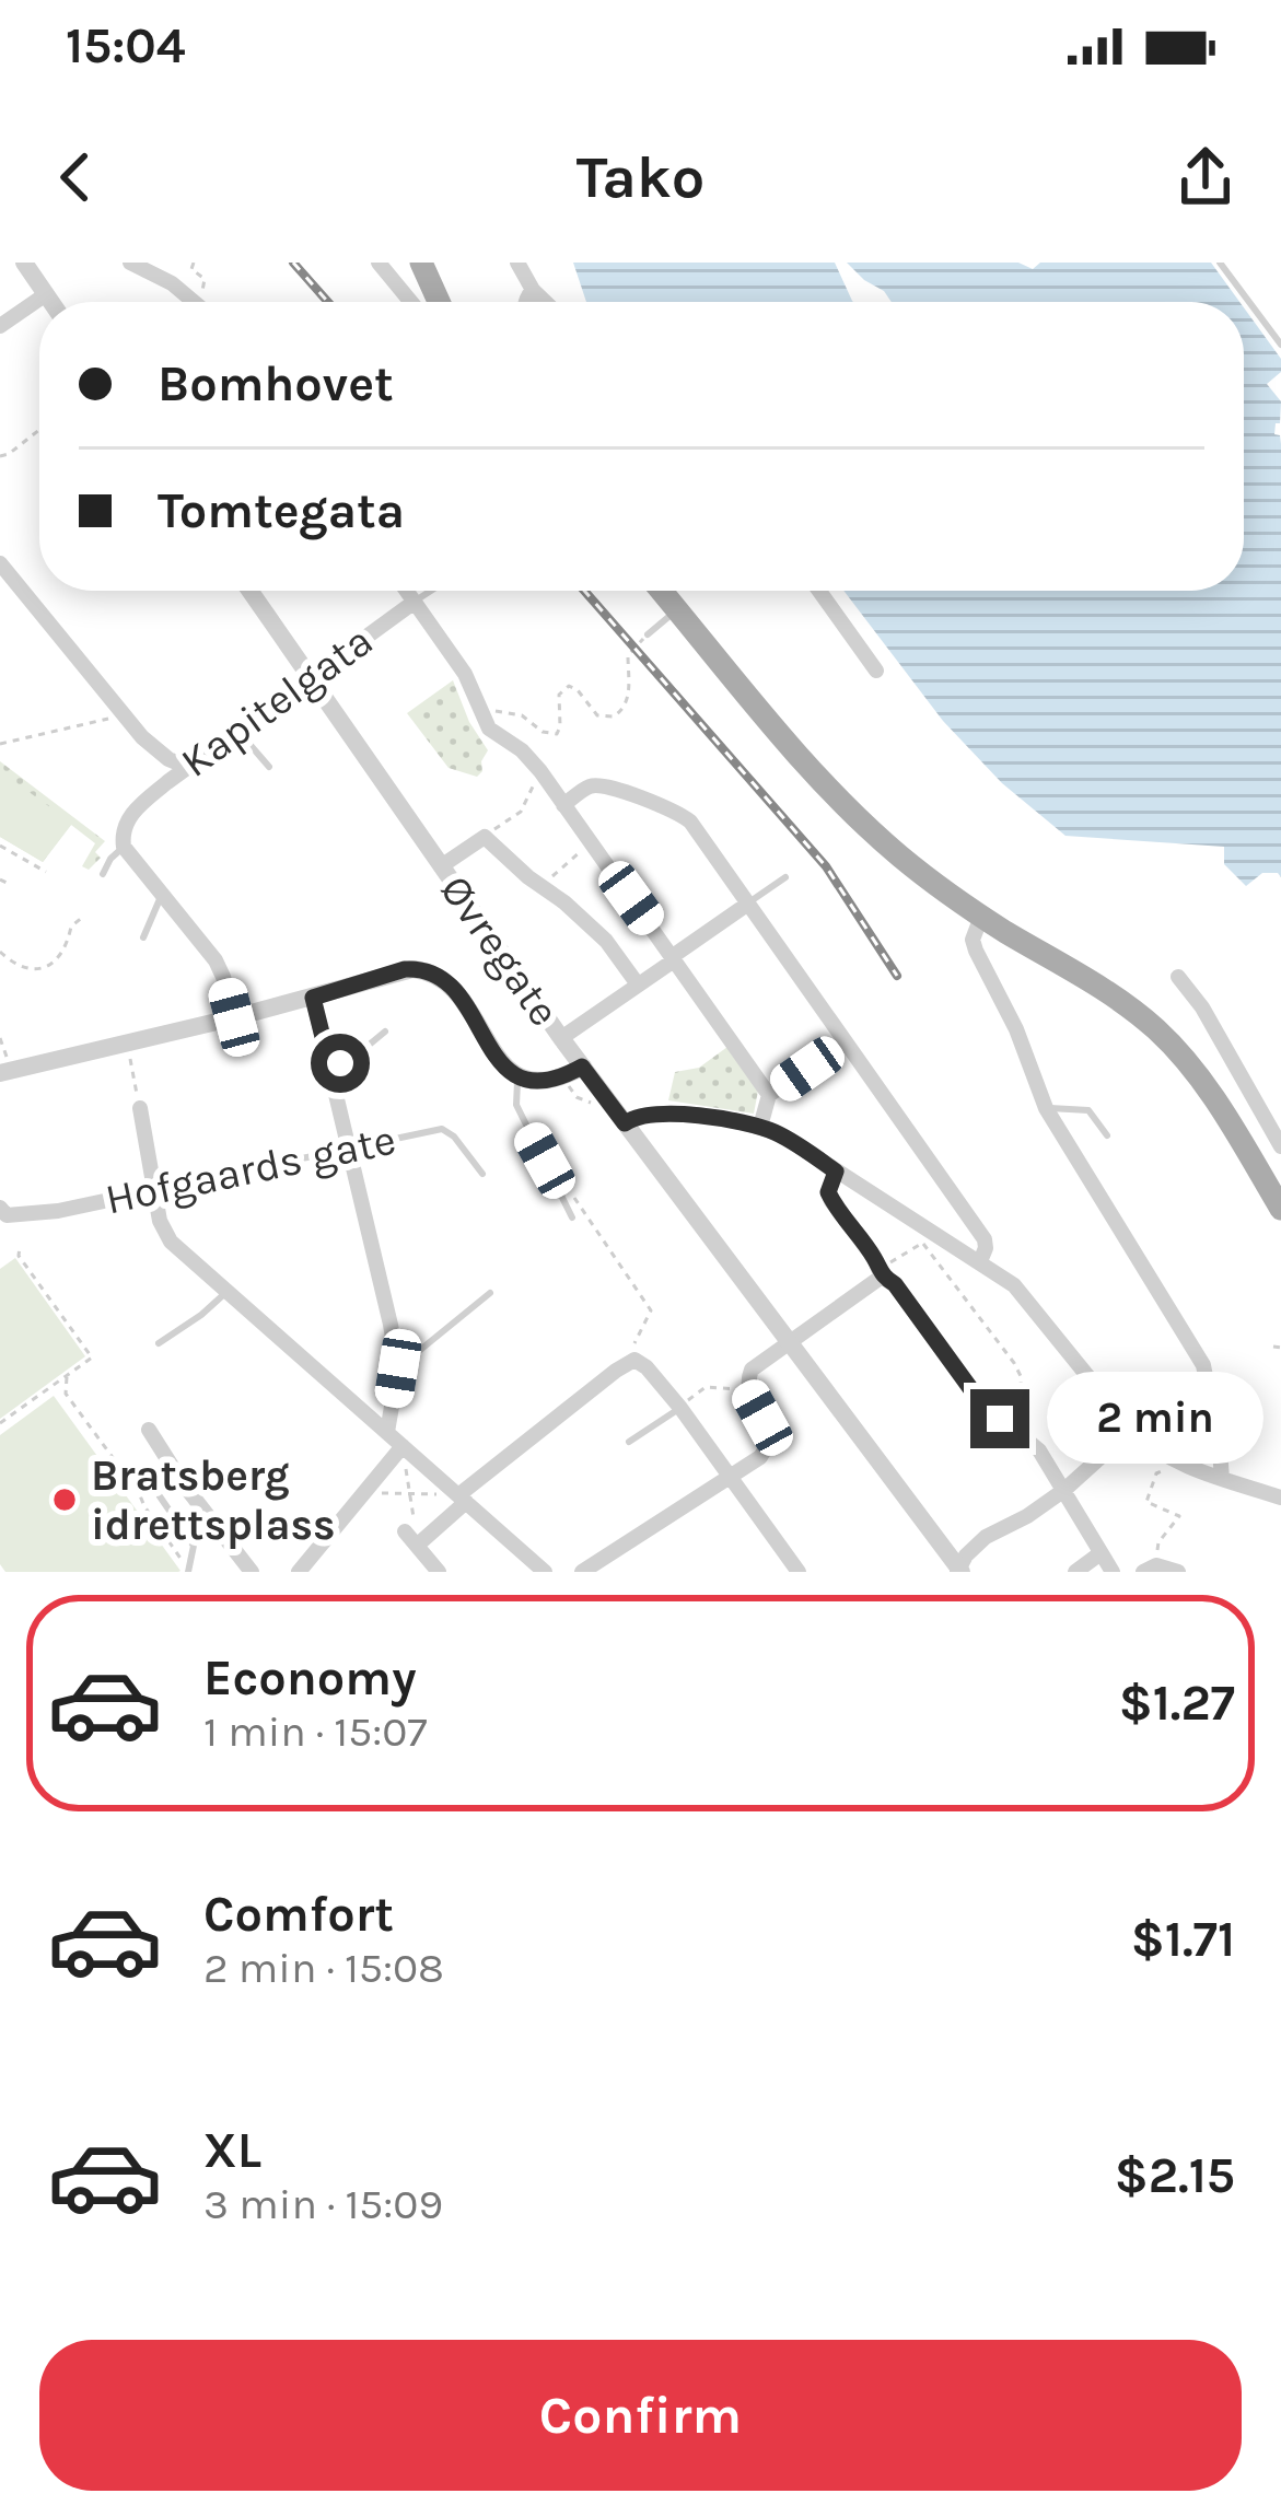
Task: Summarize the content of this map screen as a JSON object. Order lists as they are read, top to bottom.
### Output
{
  "streets": {
    "street": ["Kapitelgata", "Øvregate", "Hofgaards gate"]
  },
  "crossings": [
    ["Kapitelgata", "Øvregate"]
  ],
  "places": ["Bratsberg idrettsplass"],
  "page": {
    "status": "15:04",
    "header": "Tako",
    "banner": ["Bomhovet", "Tomtegata"],
    "bubble": "2 min",
    "list": [
      {
        "name": "Economy",
        "note": "1 min · 15:07",
        "value": "$1.27"
      },
      {
        "name": "Comfort",
        "note": "2 min · 15:08",
        "value": "$1.71"
      },
      {
        "name": "XL",
        "note": "3 min · 15:09",
        "value": "$2.15"
      }
    ],
    "buttons": "Confirm"
  }
}
